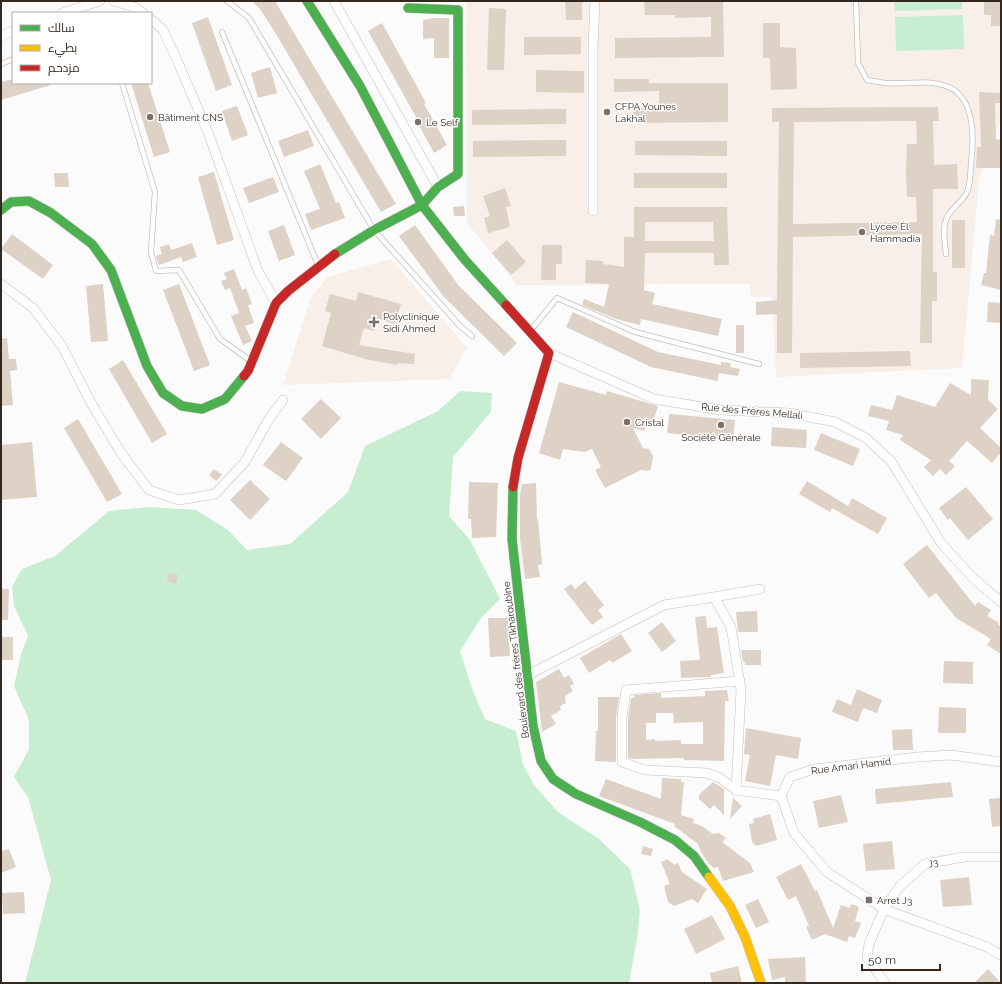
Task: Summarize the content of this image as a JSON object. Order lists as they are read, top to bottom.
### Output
{
  "streets": {
    "street": [
      "Rue des Frères Mellali",
      "Boulevard des frères Tikharoubine",
      "Rue Amari Hamid",
      "J3"
    ]
  },
  "crossings": [
    ["Rue des Frères Mellali", "Boulevard des frères Tikharoubine"]
  ],
  "places": {
    "other": [
      "CFPA Younes Lakhal",
      "Bâtiment CNS",
      "Le Self",
      "Lycée Él Hammadia",
      "Cristal",
      "Société Générale"
    ],
    "health": ["Polyclinique Sidi Ahmed"],
    "transit": ["Arret J3"]
  },
  "legend": ["سالك", "بطيء", "مزدحم"],
  "scale_bar": "50 m"
}
